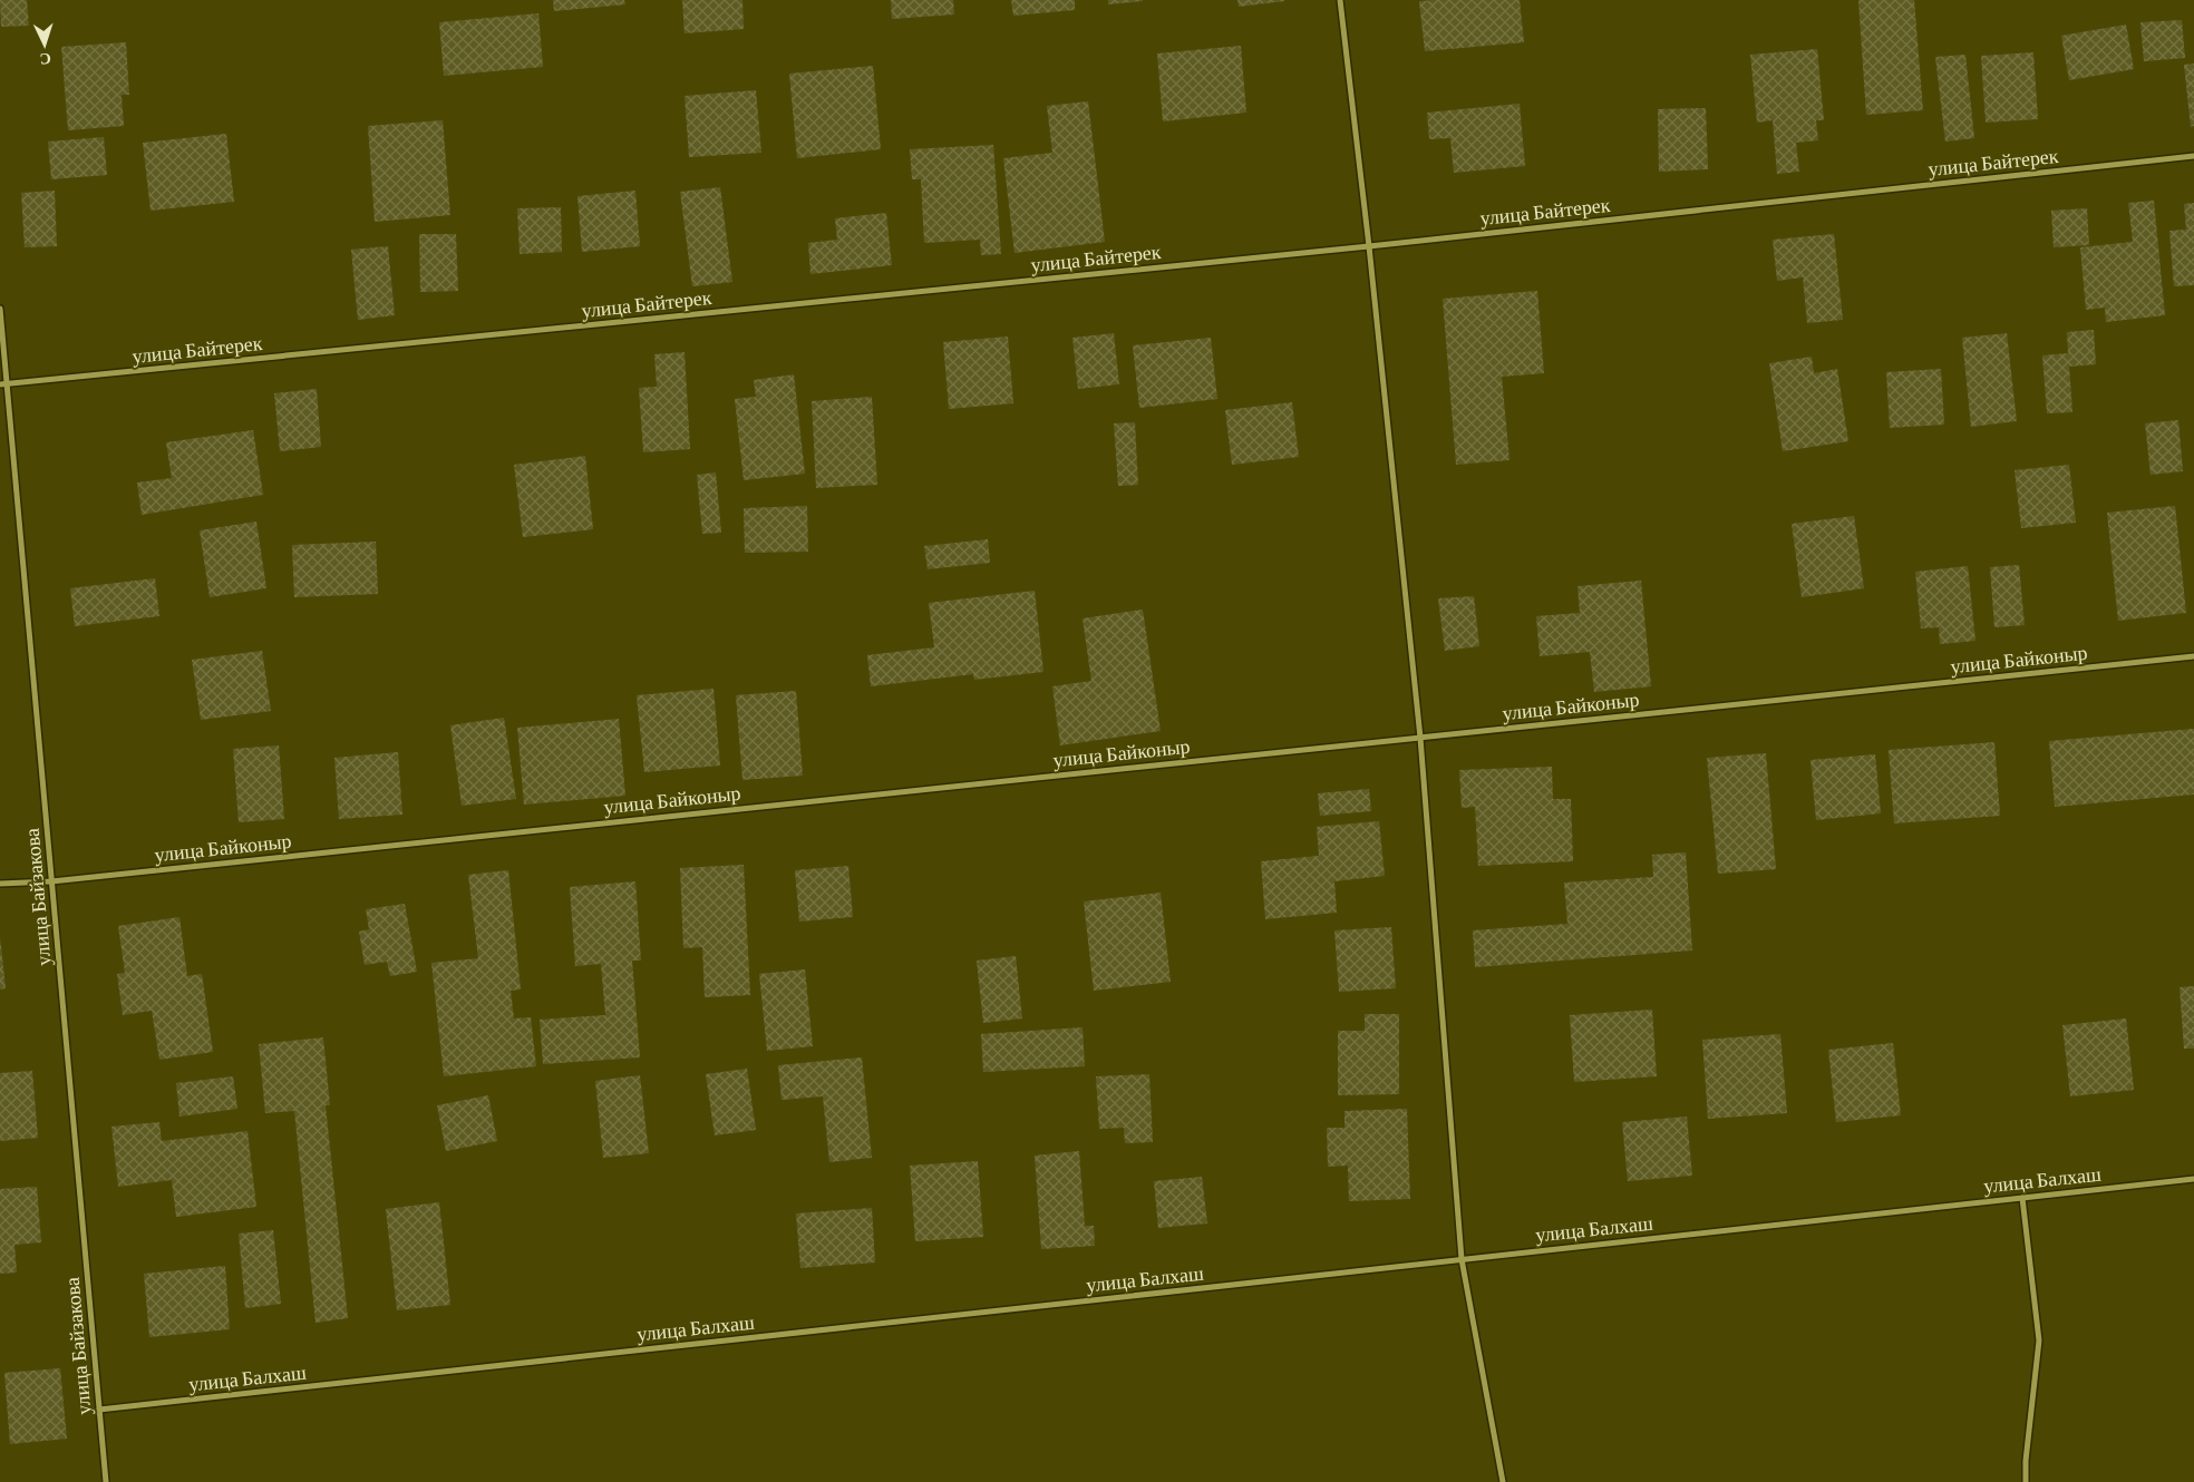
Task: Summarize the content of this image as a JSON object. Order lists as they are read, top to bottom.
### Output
{
  "streets": {
    "street": [
      "улица Байтерек",
      "улица Байконыр",
      "улица Байзакова",
      "улица Балхаш"
    ]
  },
  "crossings": [
    ["улица Байтерек", "улица Байзакова"],
    ["улица Байконыр", "улица Байзакова"],
    ["улица Байзакова", "улица Балхаш"]
  ],
  "north": "bottom"
}
